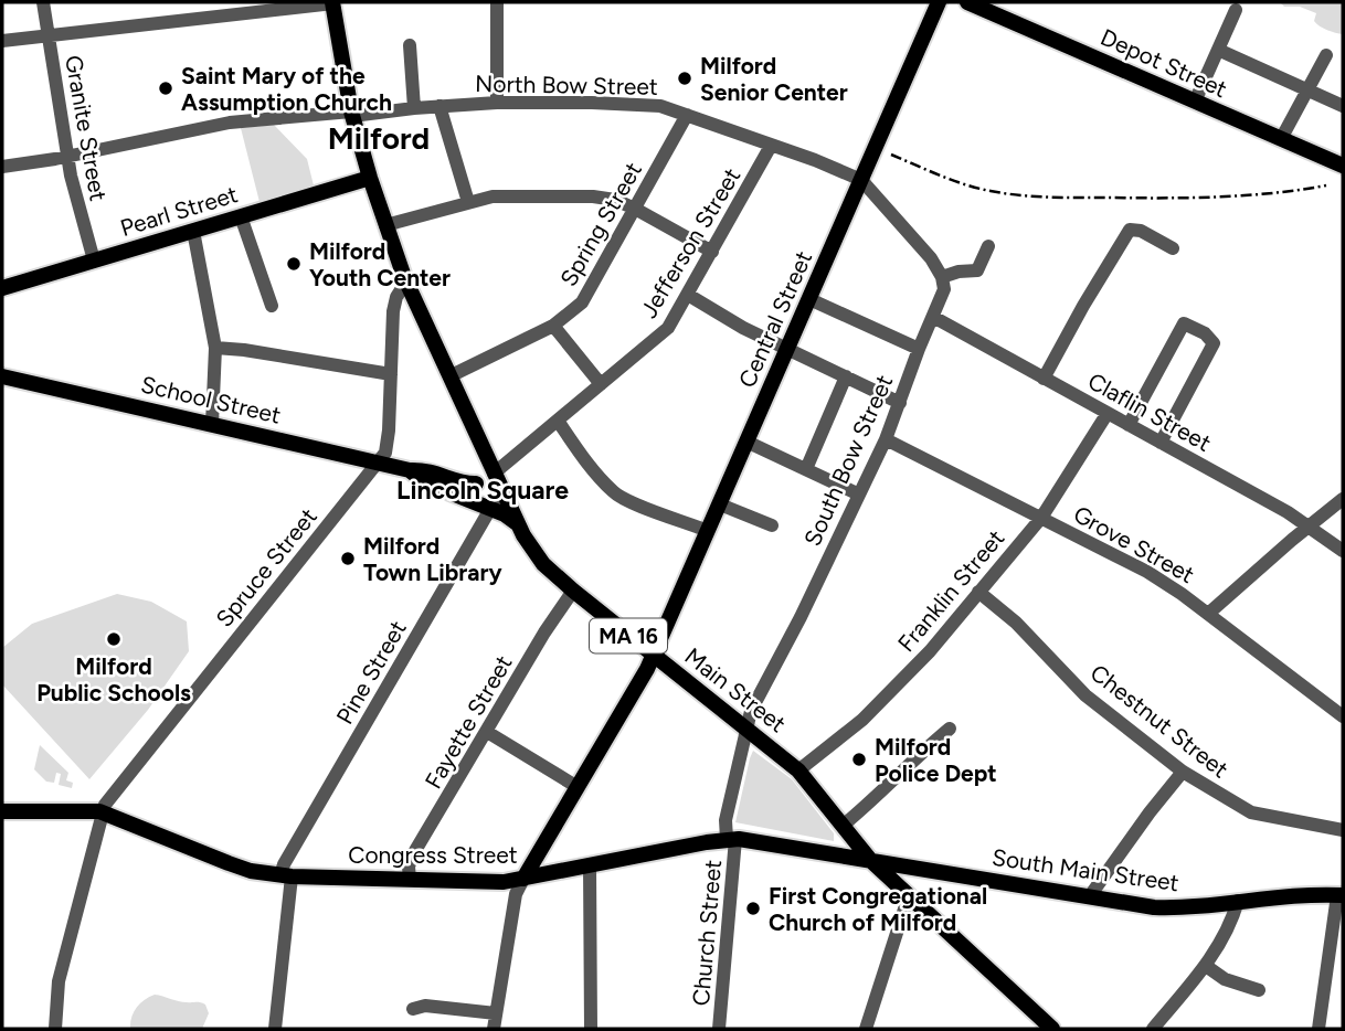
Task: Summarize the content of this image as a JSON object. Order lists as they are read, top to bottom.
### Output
{
  "streets": {
    "main road": [
      "Depot Street",
      "Pearl Street",
      "Central Street",
      "School Street",
      "MA 16",
      "Main Street",
      "Congress Street",
      "South Main Street"
    ],
    "street": [
      "North Bow Street",
      "Granite Street",
      "Spring Street",
      "Jefferson Street",
      "Claflin Street",
      "South Bow Street",
      "Grove Street",
      "Spruce Street",
      "Franklin Street",
      "Pine Street",
      "Chestnut Street",
      "Fayette Street",
      "Church Street"
    ]
  },
  "crossings": [
    ["North Bow Street", "Granite Street"],
    ["North Bow Street", "Spring Street"],
    ["North Bow Street", "Jefferson Street"],
    ["North Bow Street", "Central Street"],
    ["North Bow Street", "Main Street"],
    ["Granite Street", "Pearl Street"],
    ["Pearl Street", "Main Street"],
    ["Spring Street", "Main Street"],
    ["Jefferson Street", "Main Street"],
    ["Central Street", "Main Street"],
    ["Central Street", "Congress Street"],
    ["School Street", "Spruce Street"],
    ["School Street", "Pine Street"],
    ["School Street", "Main Street"],
    ["Claflin Street", "South Bow Street"],
    ["Claflin Street", "Franklin Street"],
    ["South Bow Street", "Grove Street"],
    ["South Bow Street", "Main Street"],
    ["South Bow Street", "Congress Street"],
    ["South Bow Street", "Church Street"],
    ["Grove Street", "Franklin Street"],
    ["Spruce Street", "Main Street"],
    ["Spruce Street", "Congress Street"],
    ["Franklin Street", "Main Street"],
    ["Franklin Street", "Chestnut Street"],
    ["Pine Street", "Main Street"],
    ["Pine Street", "Congress Street"],
    ["Main Street", "Fayette Street"],
    ["Main Street", "Congress Street"],
    ["Main Street", "South Main Street"],
    ["Fayette Street", "Congress Street"],
    ["Congress Street", "South Main Street"],
    ["Congress Street", "Church Street"]
  ],
  "districts": ["Milford", "Lincoln Square"],
  "places": [
    "Milford Senior Center",
    "Saint Mary of the Assumption Church",
    "Milford Youth Center",
    "Milford Town Library",
    "Milford Public Schools",
    "Milford Police Dept",
    "First Congregational Church of Milford"
  ]
}
